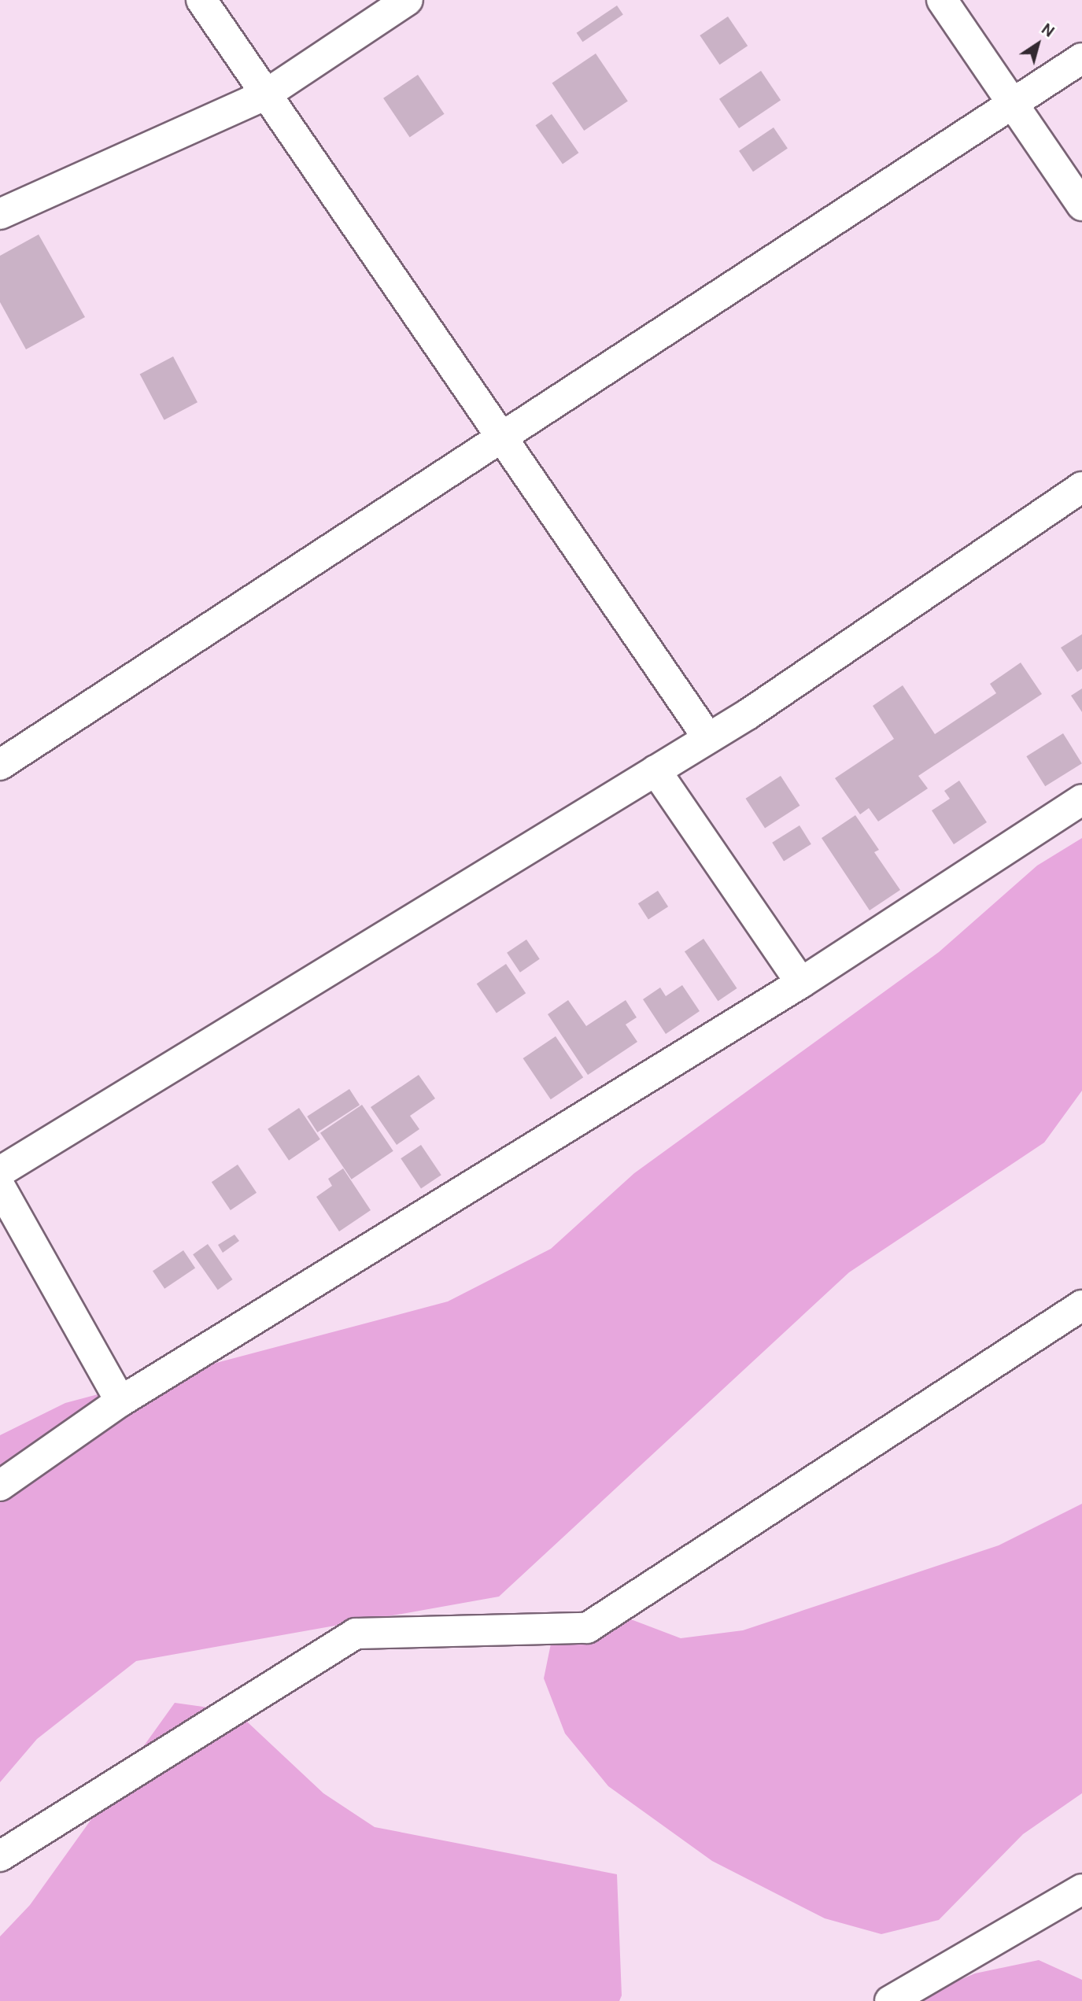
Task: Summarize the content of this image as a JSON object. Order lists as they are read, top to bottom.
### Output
{
  "north": "top right"
}
